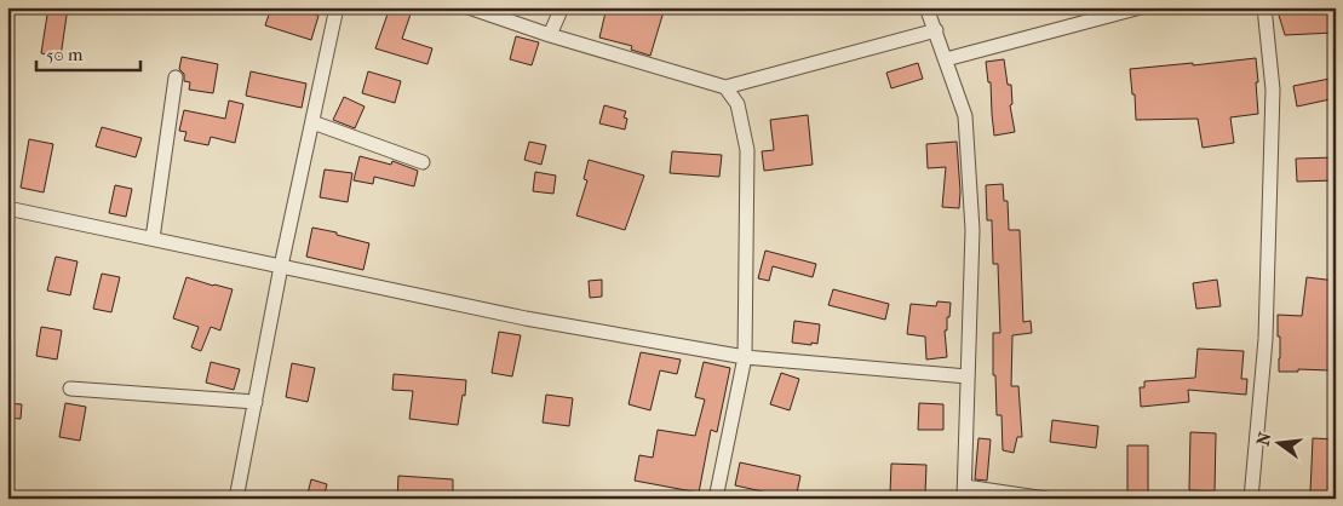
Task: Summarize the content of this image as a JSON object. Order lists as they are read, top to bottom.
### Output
{
  "scale_bar": "50 m",
  "north": "left"
}
